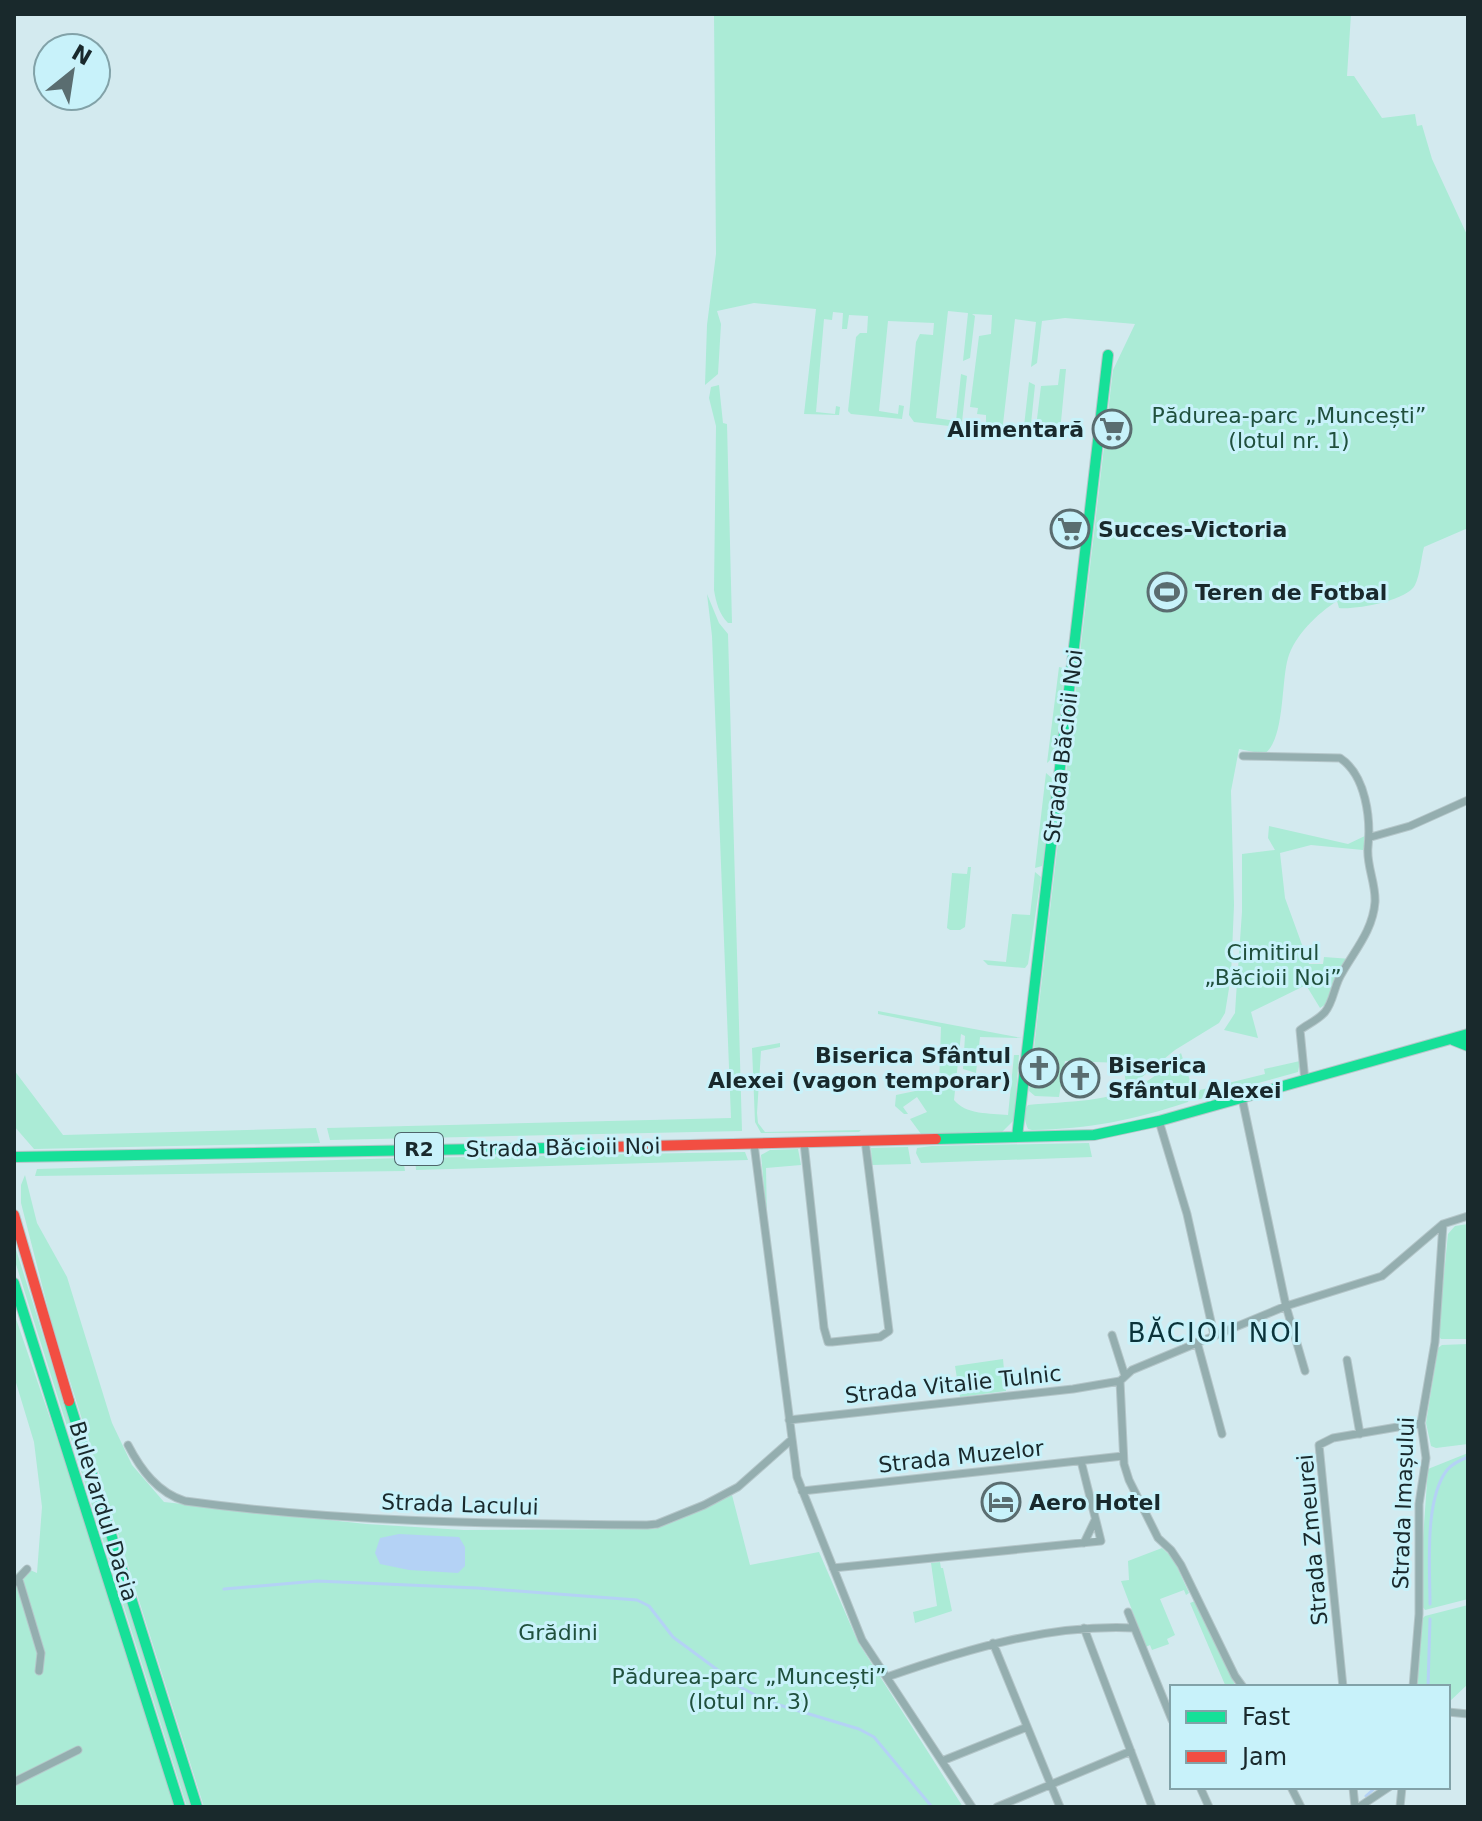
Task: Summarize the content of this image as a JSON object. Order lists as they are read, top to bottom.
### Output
{
  "streets": {
    "main road": ["Strada Băcioii Noi", "R2", "Bulevardul Dacia"],
    "street": [
      "Strada Vitalie Tulnic",
      "Strada Muzelor",
      "Strada Imașului",
      "Strada Lacului",
      "Strada Zmeurei"
    ]
  },
  "crossings": [
    ["Strada Vitalie Tulnic", "Strada Imașului"],
    ["Strada Imașului", "Strada Zmeurei"]
  ],
  "districts": ["BĂCIOII NOI"],
  "parks": [
    "Pădurea-parc „Muncești” (lotul nr. 1)",
    "Cimitirul „Băcioii Noi”",
    "Grădini",
    "Pădurea-parc „Muncești” (lotul nr. 3)"
  ],
  "places": {
    "supermarket": ["Alimentară", "Succes-Victoria"],
    "sports": ["Teren de Fotbal"],
    "church": ["Biserica Sfântul Alexei (vagon temporar)", "Biserica Sfântul Alexei"],
    "hotel": ["Aero Hotel"]
  },
  "legend": ["Fast", "Jam"],
  "north": "top right"
}
